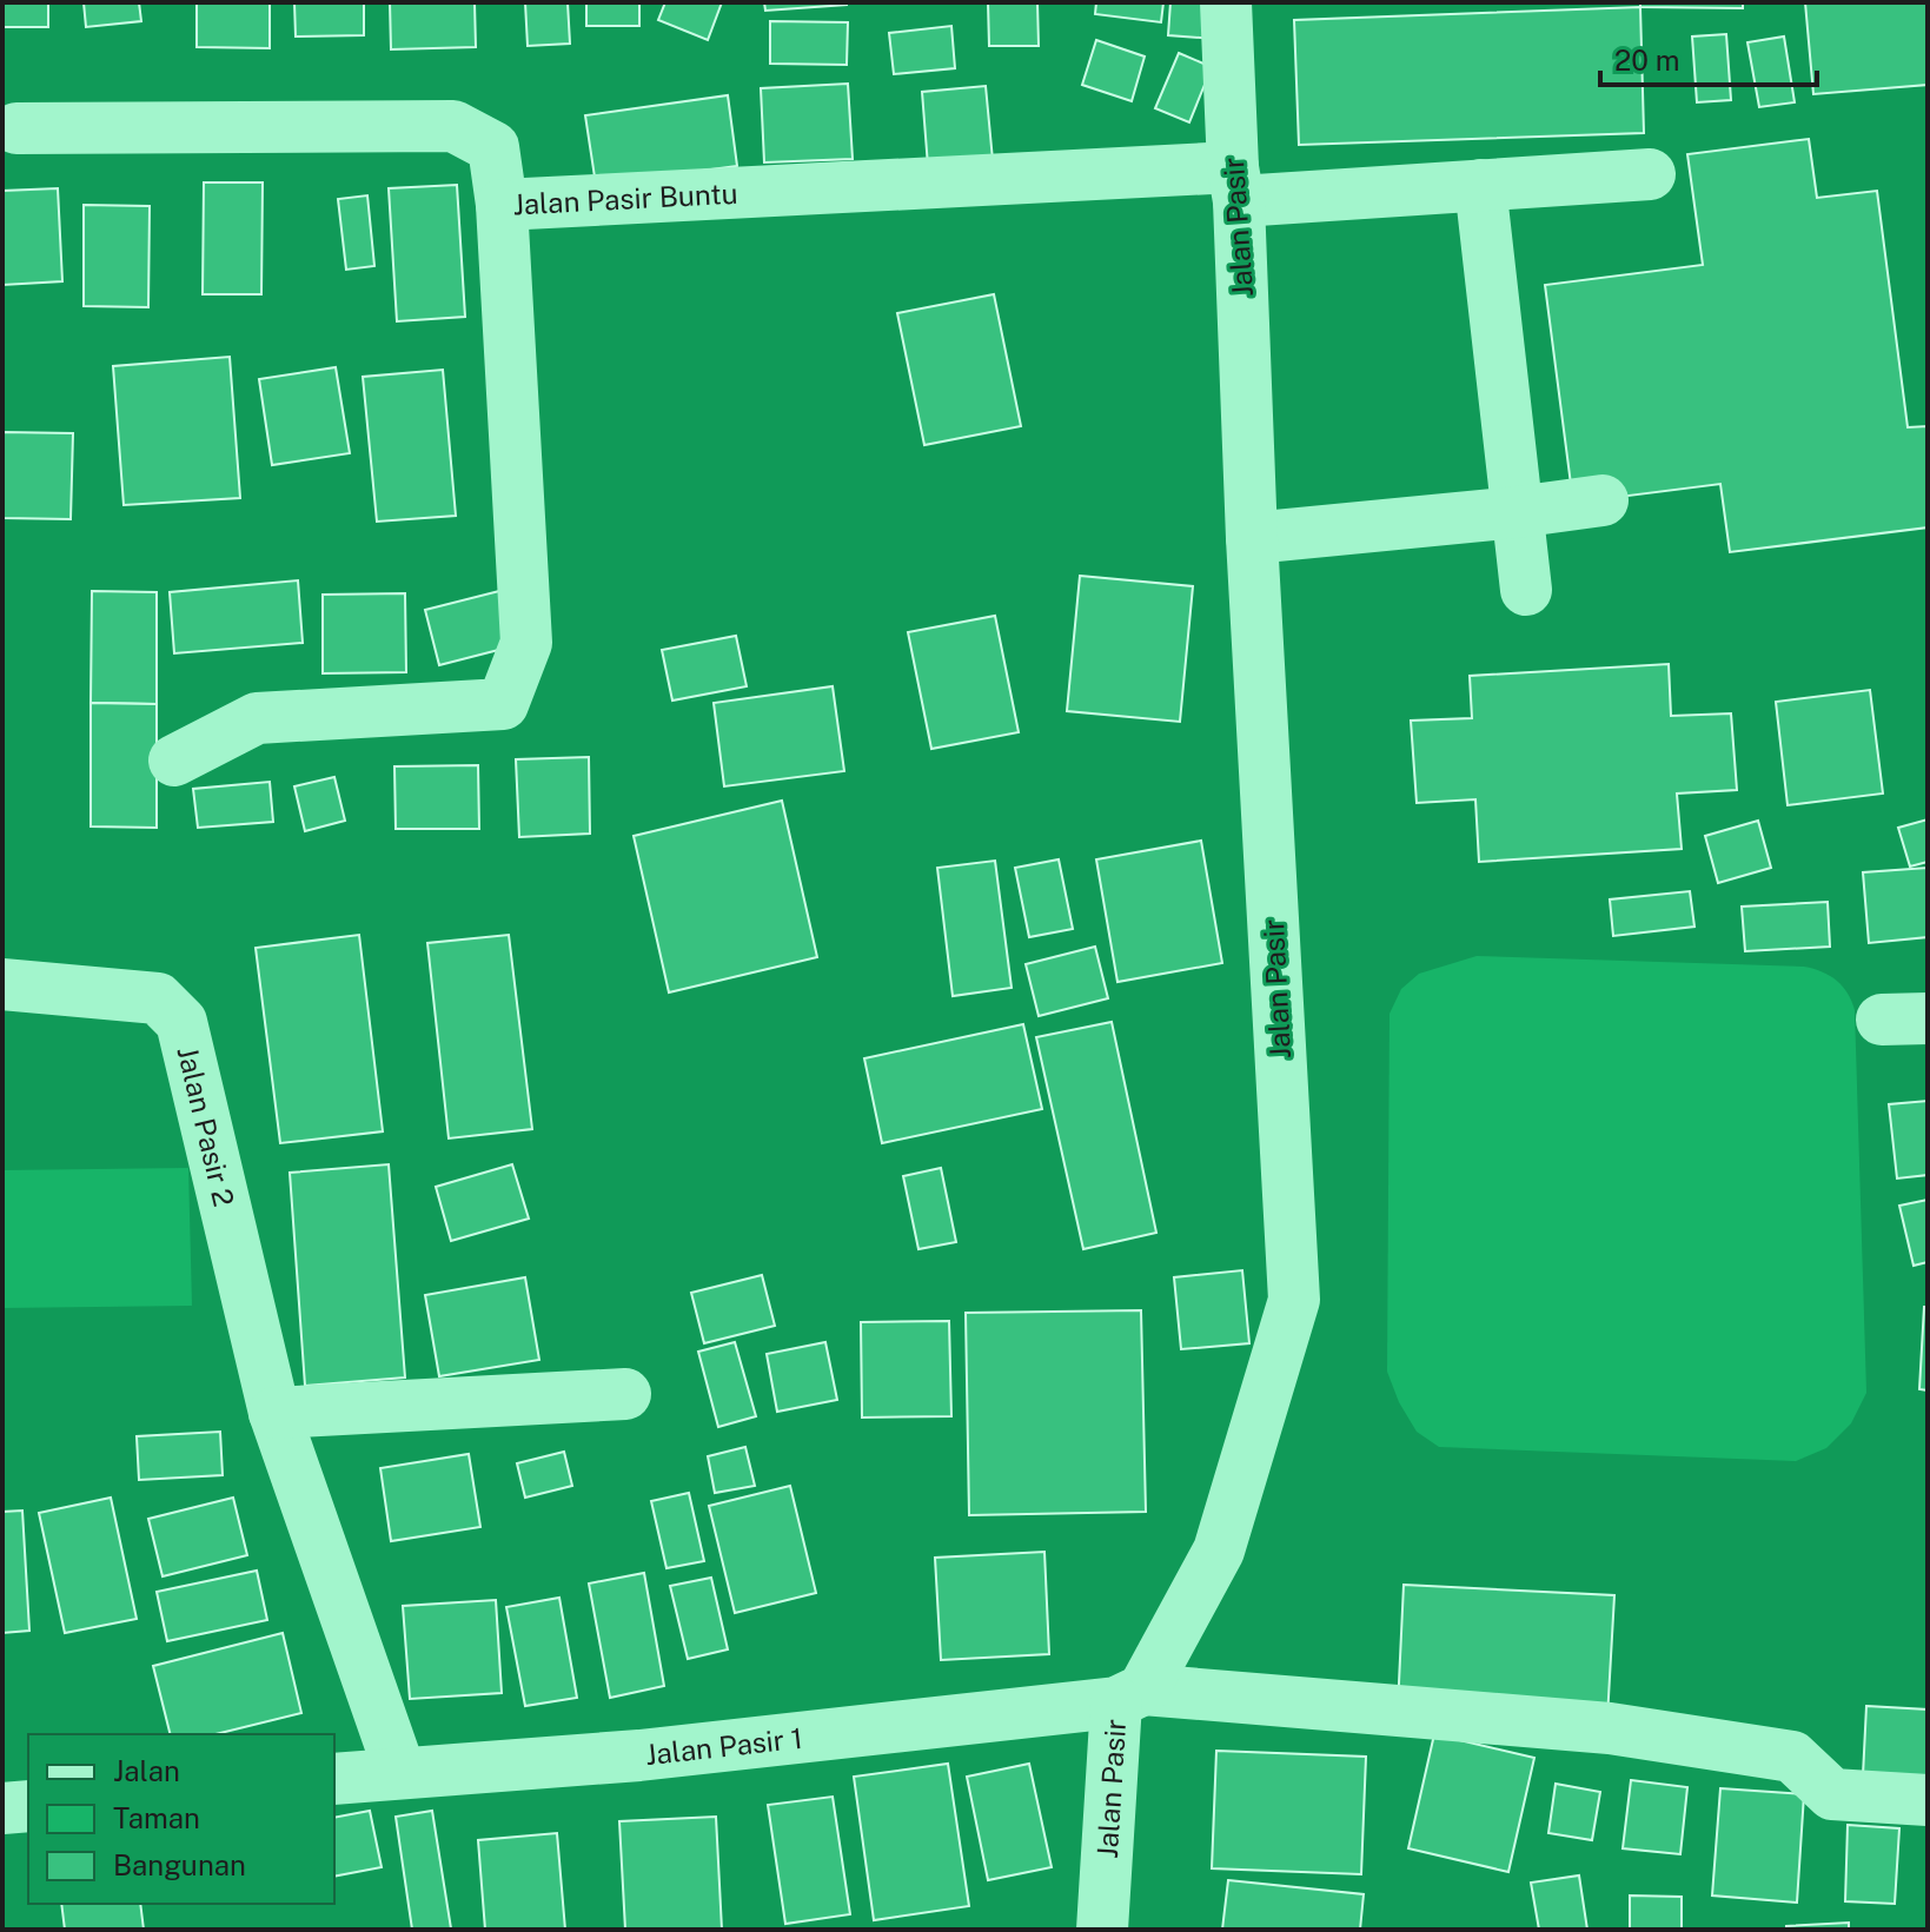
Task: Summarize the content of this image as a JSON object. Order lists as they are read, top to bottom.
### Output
{
  "streets": {
    "street": [
      "Jalan Pasir Buntu",
      "Jalan Pasir",
      "Jalan Pasir 2",
      "Jalan Pasir 1"
    ]
  },
  "crossings": [
    ["Jalan Pasir Buntu", "Jalan Pasir"],
    ["Jalan Pasir", "Jalan Pasir 1"],
    ["Jalan Pasir 2", "Jalan Pasir 1"]
  ],
  "legend": ["Jalan", "Taman", "Bangunan"],
  "scale_bar": "20 m"
}
